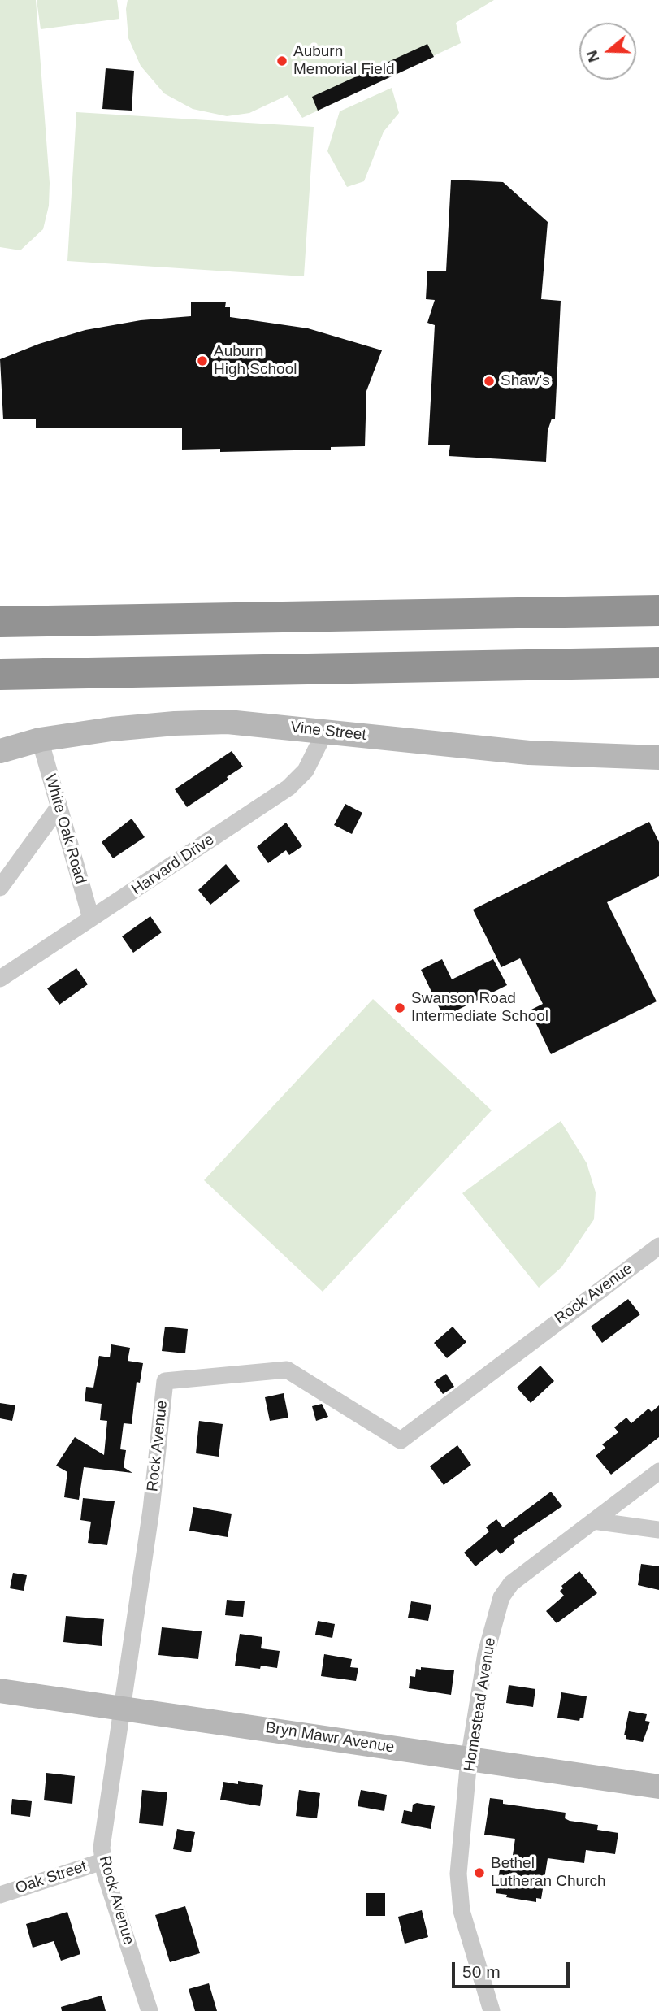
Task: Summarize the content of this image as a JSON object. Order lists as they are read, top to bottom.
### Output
{
  "streets": {
    "street": [
      "Vine Street",
      "White Oak Road",
      "Harvard Drive",
      "Rock Avenue",
      "Homestead Avenue",
      "Bryn Mawr Avenue",
      "Oak Street"
    ]
  },
  "crossings": [
    ["Vine Street", "White Oak Road"],
    ["Vine Street", "Harvard Drive"],
    ["White Oak Road", "Harvard Drive"],
    ["Rock Avenue", "Bryn Mawr Avenue"],
    ["Rock Avenue", "Oak Street"],
    ["Homestead Avenue", "Bryn Mawr Avenue"]
  ],
  "places": [
    "Auburn Memorial Field",
    "Auburn High School",
    "Shaw's",
    "Swanson Road Intermediate School",
    "Bethel Lutheran Church"
  ],
  "scale_bar": "50 m",
  "north": "left"
}
